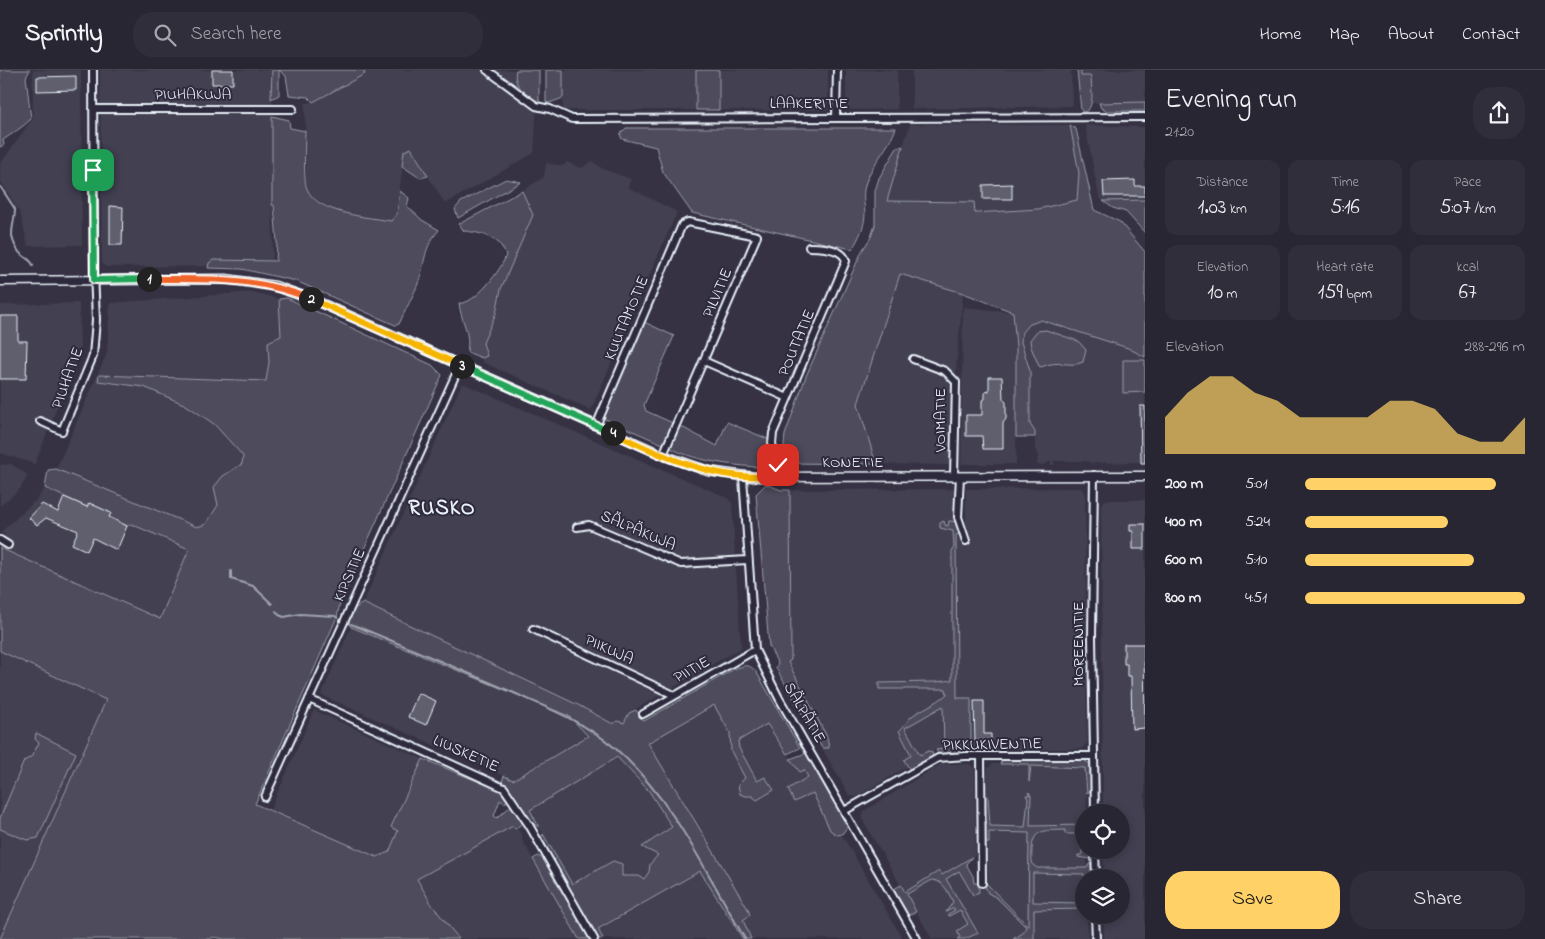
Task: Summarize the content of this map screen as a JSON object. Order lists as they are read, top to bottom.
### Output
{
  "streets": {
    "street": [
      "PIUHAKUJA",
      "LAAKERITIE",
      "PILVITIE",
      "KUUTAMOTIE",
      "POUTATIE",
      "PIUHATIE",
      "VOIMATIE",
      "KONETIE",
      "SÄLPÄKUJA",
      "KIPSITIE",
      "MOREENITIE",
      "PIIKUJA",
      "PIITIE",
      "SÄLPÄTIE",
      "PIKKUKIVENTIE",
      "LIUSKETIE"
    ]
  },
  "crossings": [
    ["PIUHAKUJA", "PIUHATIE"],
    ["PILVITIE", "KUUTAMOTIE"],
    ["PILVITIE", "KONETIE"],
    ["KUUTAMOTIE", "KONETIE"],
    ["POUTATIE", "KONETIE"],
    ["PIUHATIE", "KONETIE"],
    ["VOIMATIE", "KONETIE"],
    ["KONETIE", "KIPSITIE"],
    ["KONETIE", "MOREENITIE"],
    ["KONETIE", "SÄLPÄTIE"],
    ["SÄLPÄKUJA", "SÄLPÄTIE"],
    ["KIPSITIE", "LIUSKETIE"],
    ["MOREENITIE", "PIKKUKIVENTIE"],
    ["PIIKUJA", "PIITIE"],
    ["PIITIE", "SÄLPÄTIE"],
    ["SÄLPÄTIE", "PIKKUKIVENTIE"]
  ],
  "districts": ["RUSKO"],
  "page": {
    "header": "Sprintly",
    "search": "Search here",
    "nav": [
      "Home",
      "Map",
      "About",
      "Contact"
    ],
    "heading": ["Evening run", "21:20"],
    "stats": [
      ["Distance", "1.03 km"],
      ["Time", "5:16"],
      ["Pace", "5:07 /km"],
      ["Elevation", "10 m"],
      ["Heart rate", "159 bpm"],
      ["kcal", "67"]
    ],
    "pins": [
      "1",
      "2",
      "3",
      "4"
    ],
    "chart": ["Elevation", "288–296 m"],
    "list": [
      {
        "name": "200 m",
        "note": "5:01"
      },
      {
        "name": "400 m",
        "note": "5:24"
      },
      {
        "name": "600 m",
        "note": "5:10"
      },
      {
        "name": "800 m",
        "note": "4:51"
      }
    ],
    "buttons": ["Save", "Share"]
  }
}
